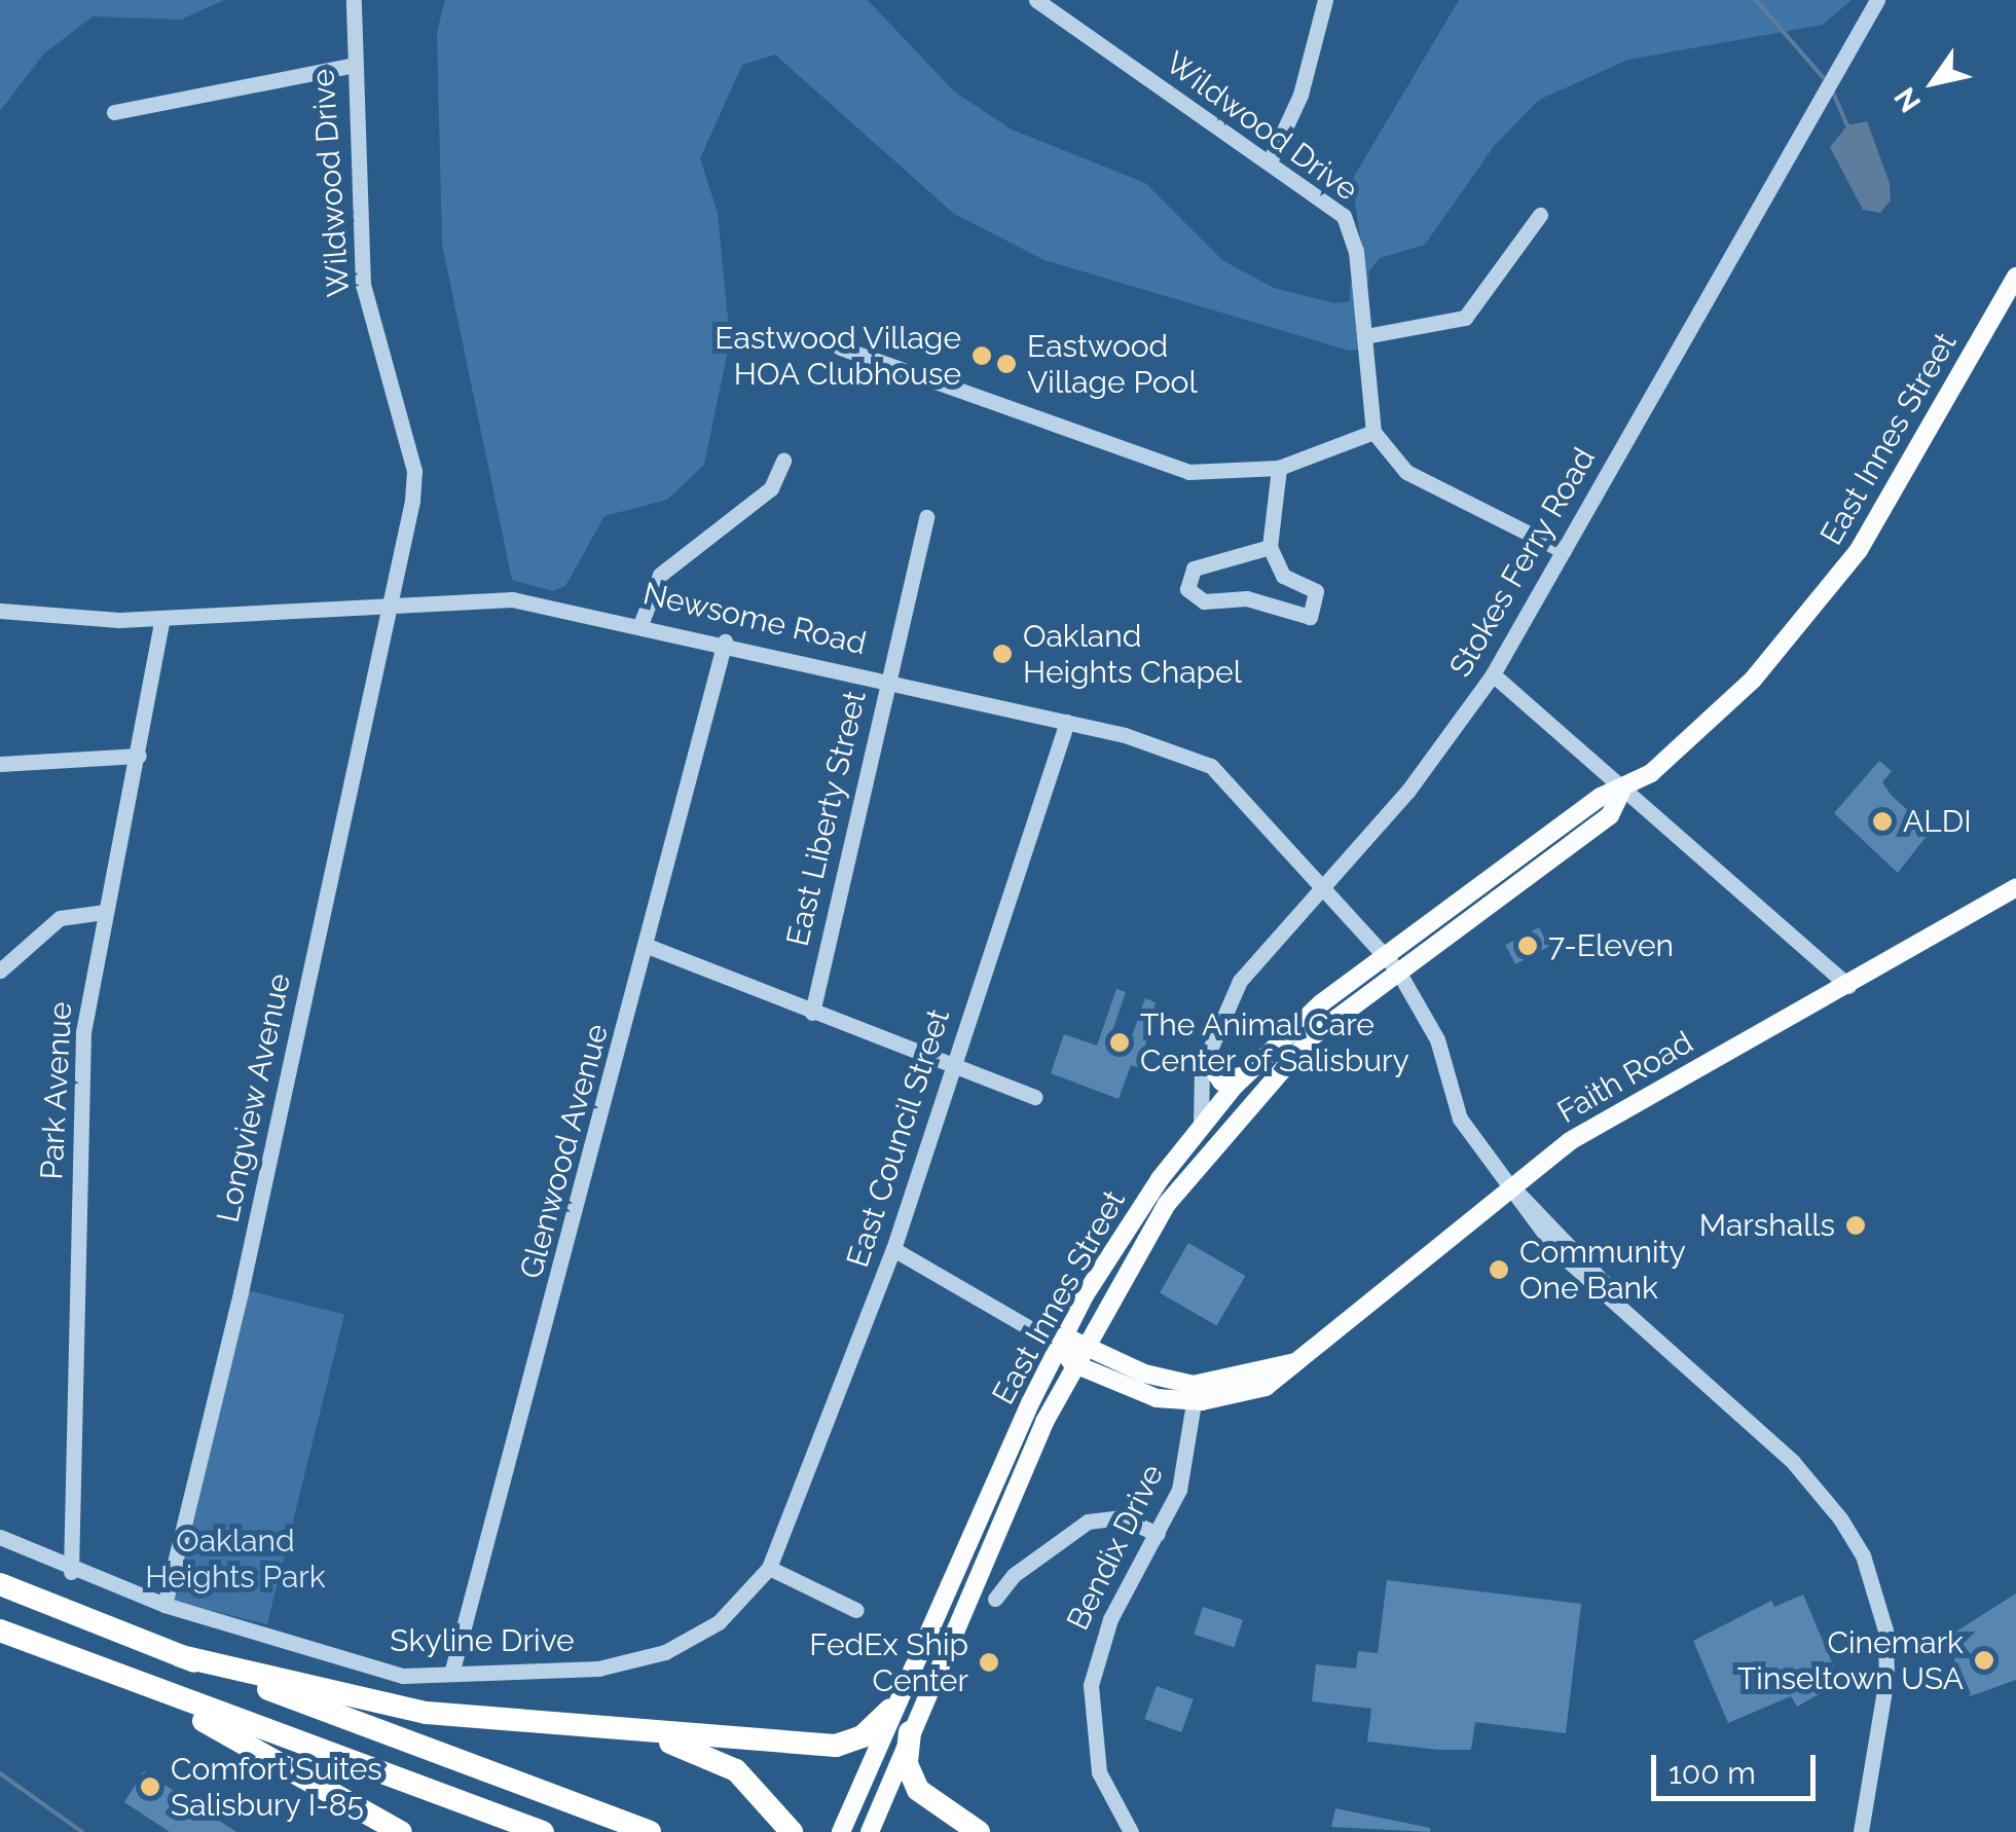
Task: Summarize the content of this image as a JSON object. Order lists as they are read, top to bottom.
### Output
{
  "streets": {
    "main road": ["East Innes Street", "Faith Road"],
    "street": [
      "Wildwood Drive",
      "Stokes Ferry Road",
      "Newsome Road",
      "East Liberty Street",
      "Park Avenue",
      "Longview Avenue",
      "East Council Street",
      "Glenwood Avenue",
      "Bendix Drive",
      "Skyline Drive"
    ]
  },
  "crossings": [
    ["Wildwood Drive", "Newsome Road"],
    ["Wildwood Drive", "Longview Avenue"],
    ["East Innes Street", "Stokes Ferry Road"],
    ["East Innes Street", "Newsome Road"],
    ["East Innes Street", "Faith Road"],
    ["Stokes Ferry Road", "Newsome Road"],
    ["Newsome Road", "East Liberty Street"],
    ["Newsome Road", "Faith Road"],
    ["Newsome Road", "Park Avenue"],
    ["Newsome Road", "Longview Avenue"],
    ["Newsome Road", "East Council Street"],
    ["Newsome Road", "Glenwood Avenue"],
    ["Faith Road", "Bendix Drive"],
    ["Park Avenue", "Skyline Drive"],
    ["Longview Avenue", "Skyline Drive"],
    ["East Council Street", "Skyline Drive"],
    ["Glenwood Avenue", "Skyline Drive"]
  ],
  "parks": ["Oakland Heights Park"],
  "places": [
    "Eastwood Village HOA Clubhouse",
    "Eastwood Village Pool",
    "Oakland Heights Chapel",
    "ALDI",
    "7-Eleven",
    "The Animal Care Center of Salisbury",
    "Marshalls",
    "Community One Bank",
    "Cinemark Tinseltown USA",
    "FedEx Ship Center",
    "Comfort Suites Salisbury I-85"
  ],
  "scale_bar": "100 m",
  "north": "bottom left"
}
